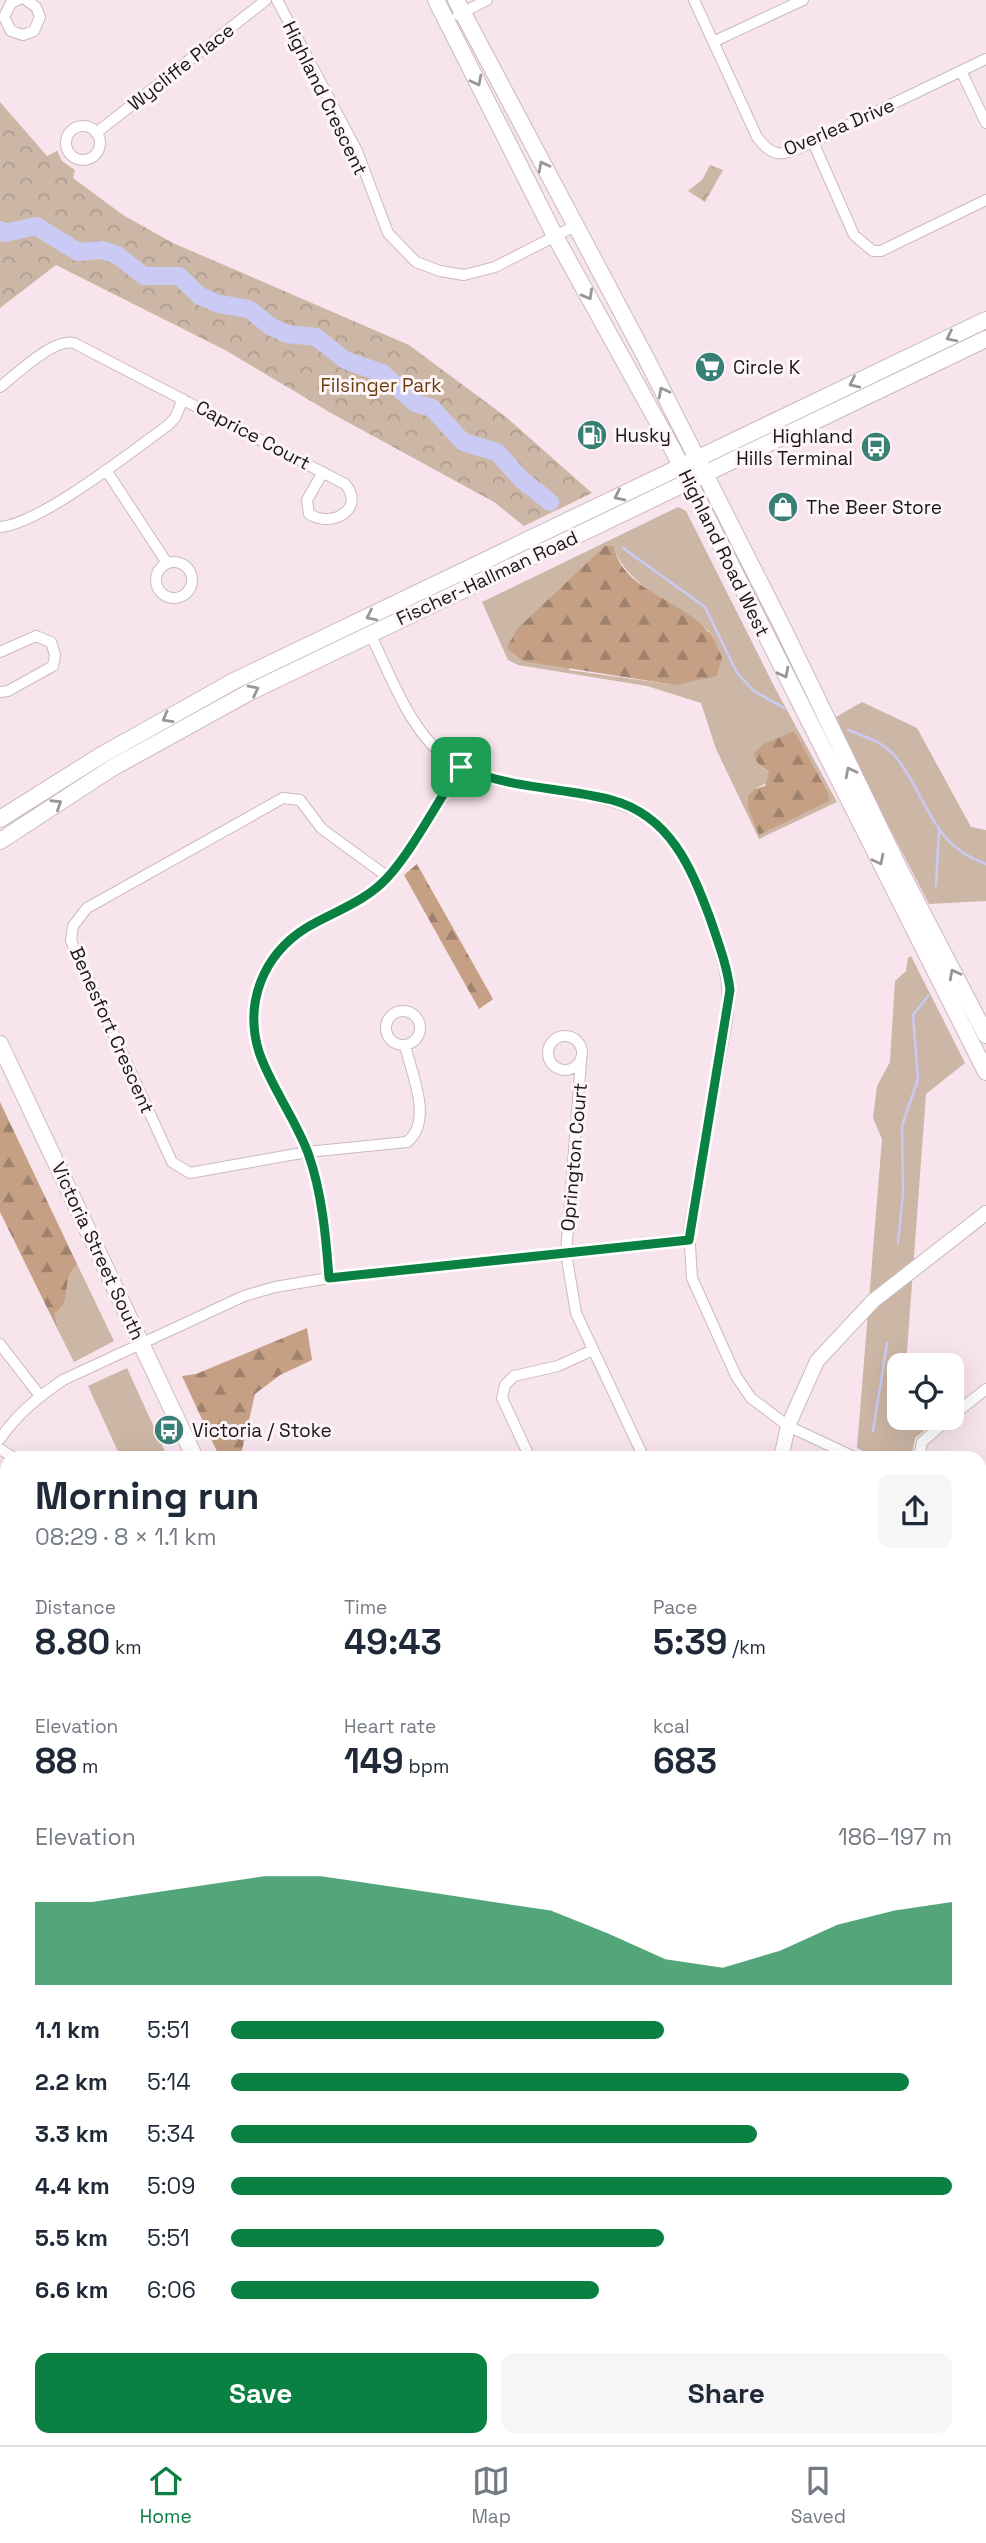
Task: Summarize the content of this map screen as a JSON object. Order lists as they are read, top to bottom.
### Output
{
  "streets": {
    "main road": ["Highland Road West", "Fischer-Hallman Road", "Victoria Street South"],
    "street": [
      "Wycliffe Place",
      "Highland Crescent",
      "Overlea Drive",
      "Caprice Court",
      "Benesfort Crescent",
      "Oprington Court"
    ]
  },
  "crossings": [
    ["Highland Crescent", "Highland Road West"],
    ["Highland Road West", "Fischer-Hallman Road"]
  ],
  "parks": ["Filsinger Park"],
  "places": {
    "supermarket": ["Circle K"],
    "fuel station": ["Husky"],
    "bus stop": ["Highland Hills Terminal", "Victoria / Stoke"],
    "shop": ["The Beer Store"]
  },
  "page": {
    "heading": ["Morning run", "08:29 · 8 × 1.1 km"],
    "stats": [
      ["Distance", "8.80 km"],
      ["Time", "49:43"],
      ["Pace", "5:39 /km"],
      ["Elevation", "88 m"],
      ["Heart rate", "149 bpm"],
      ["kcal", "683"]
    ],
    "chart": ["Elevation", "186–197 m"],
    "list": [
      {
        "name": "1.1 km",
        "note": "5:51"
      },
      {
        "name": "2.2 km",
        "note": "5:14"
      },
      {
        "name": "3.3 km",
        "note": "5:34"
      },
      {
        "name": "4.4 km",
        "note": "5:09"
      },
      {
        "name": "5.5 km",
        "note": "5:51"
      },
      {
        "name": "6.6 km",
        "note": "6:06"
      }
    ],
    "buttons": ["Save", "Share"],
    "tabs": ["Home", "Map", "Saved"]
  }
}
